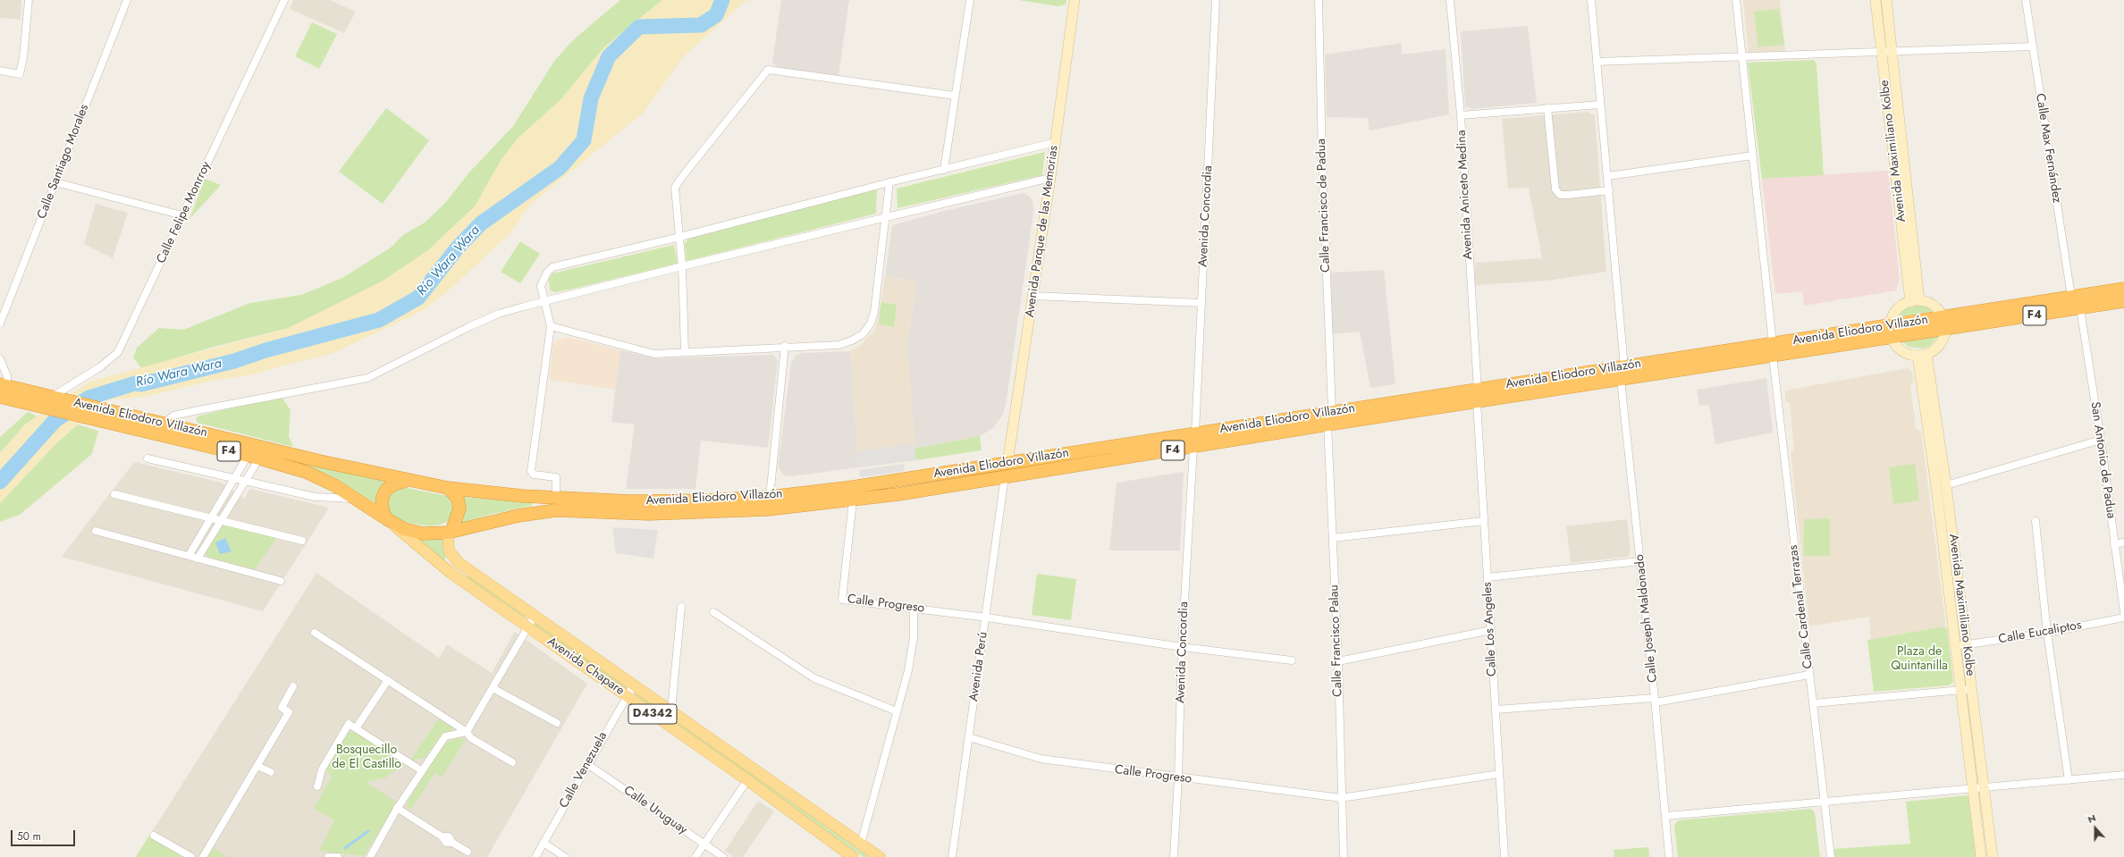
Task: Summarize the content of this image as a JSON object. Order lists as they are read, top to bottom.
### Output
{
  "streets": {
    "highway": ["F4", "Avenida Eliodoro Villazón"],
    "main road": [
      "Avenida Maximiliano Kolbe",
      "Avenida Parque de las Memorias",
      "Avenida Chapare",
      "D4342"
    ],
    "street": [
      "Calle Max Fernández",
      "Calle Santiago Morales",
      "Avenida Aniceto Medina",
      "Calle Francisco de Padua",
      "Calle Felipe Monrroy",
      "Avenida Concordia",
      "San Antonio de Padua",
      "Calle Progreso",
      "Calle Cardenal Terrazas",
      "Calle Joseph Maldonado",
      "Calle Los Angeles",
      "Calle Eucaliptos",
      "Calle Francisco Palau",
      "Avenida Perú",
      "Calle Venezuela",
      "Calle Uruguay"
    ]
  },
  "crossings": [
    ["Calle Max Fernández", "Avenida Eliodoro Villazón"],
    ["Avenida Maximiliano Kolbe", "Calle Eucaliptos"],
    ["Avenida Aniceto Medina", "Avenida Eliodoro Villazón"],
    ["Avenida Aniceto Medina", "Calle Los Angeles"],
    ["Calle Francisco de Padua", "Avenida Eliodoro Villazón"],
    ["Calle Felipe Monrroy", "Avenida Eliodoro Villazón"],
    ["Avenida Concordia", "Avenida Eliodoro Villazón"],
    ["Avenida Concordia", "Calle Progreso"],
    ["Avenida Parque de las Memorias", "Avenida Eliodoro Villazón"],
    ["F4", "Avenida Eliodoro Villazón"],
    ["F4", "Avenida Chapare"],
    ["Avenida Eliodoro Villazón", "San Antonio de Padua"],
    ["Avenida Eliodoro Villazón", "Calle Progreso"],
    ["Avenida Eliodoro Villazón", "Calle Cardenal Terrazas"],
    ["Avenida Eliodoro Villazón", "Calle Joseph Maldonado"],
    ["Avenida Eliodoro Villazón", "Calle Los Angeles"],
    ["Avenida Eliodoro Villazón", "Calle Francisco Palau"],
    ["Avenida Eliodoro Villazón", "Avenida Chapare"],
    ["Avenida Eliodoro Villazón", "Avenida Perú"],
    ["Calle Progreso", "Calle Los Angeles"],
    ["Calle Progreso", "Calle Francisco Palau"],
    ["Calle Progreso", "Avenida Perú"],
    ["Avenida Chapare", "Calle Venezuela"],
    ["Calle Venezuela", "Calle Uruguay"]
  ],
  "water": ["Río Wara Wara"],
  "parks": ["Plaza de Quintanilla", "Bosquecillo de El Castillo"],
  "scale_bar": "50 m",
  "north": "top"
}
